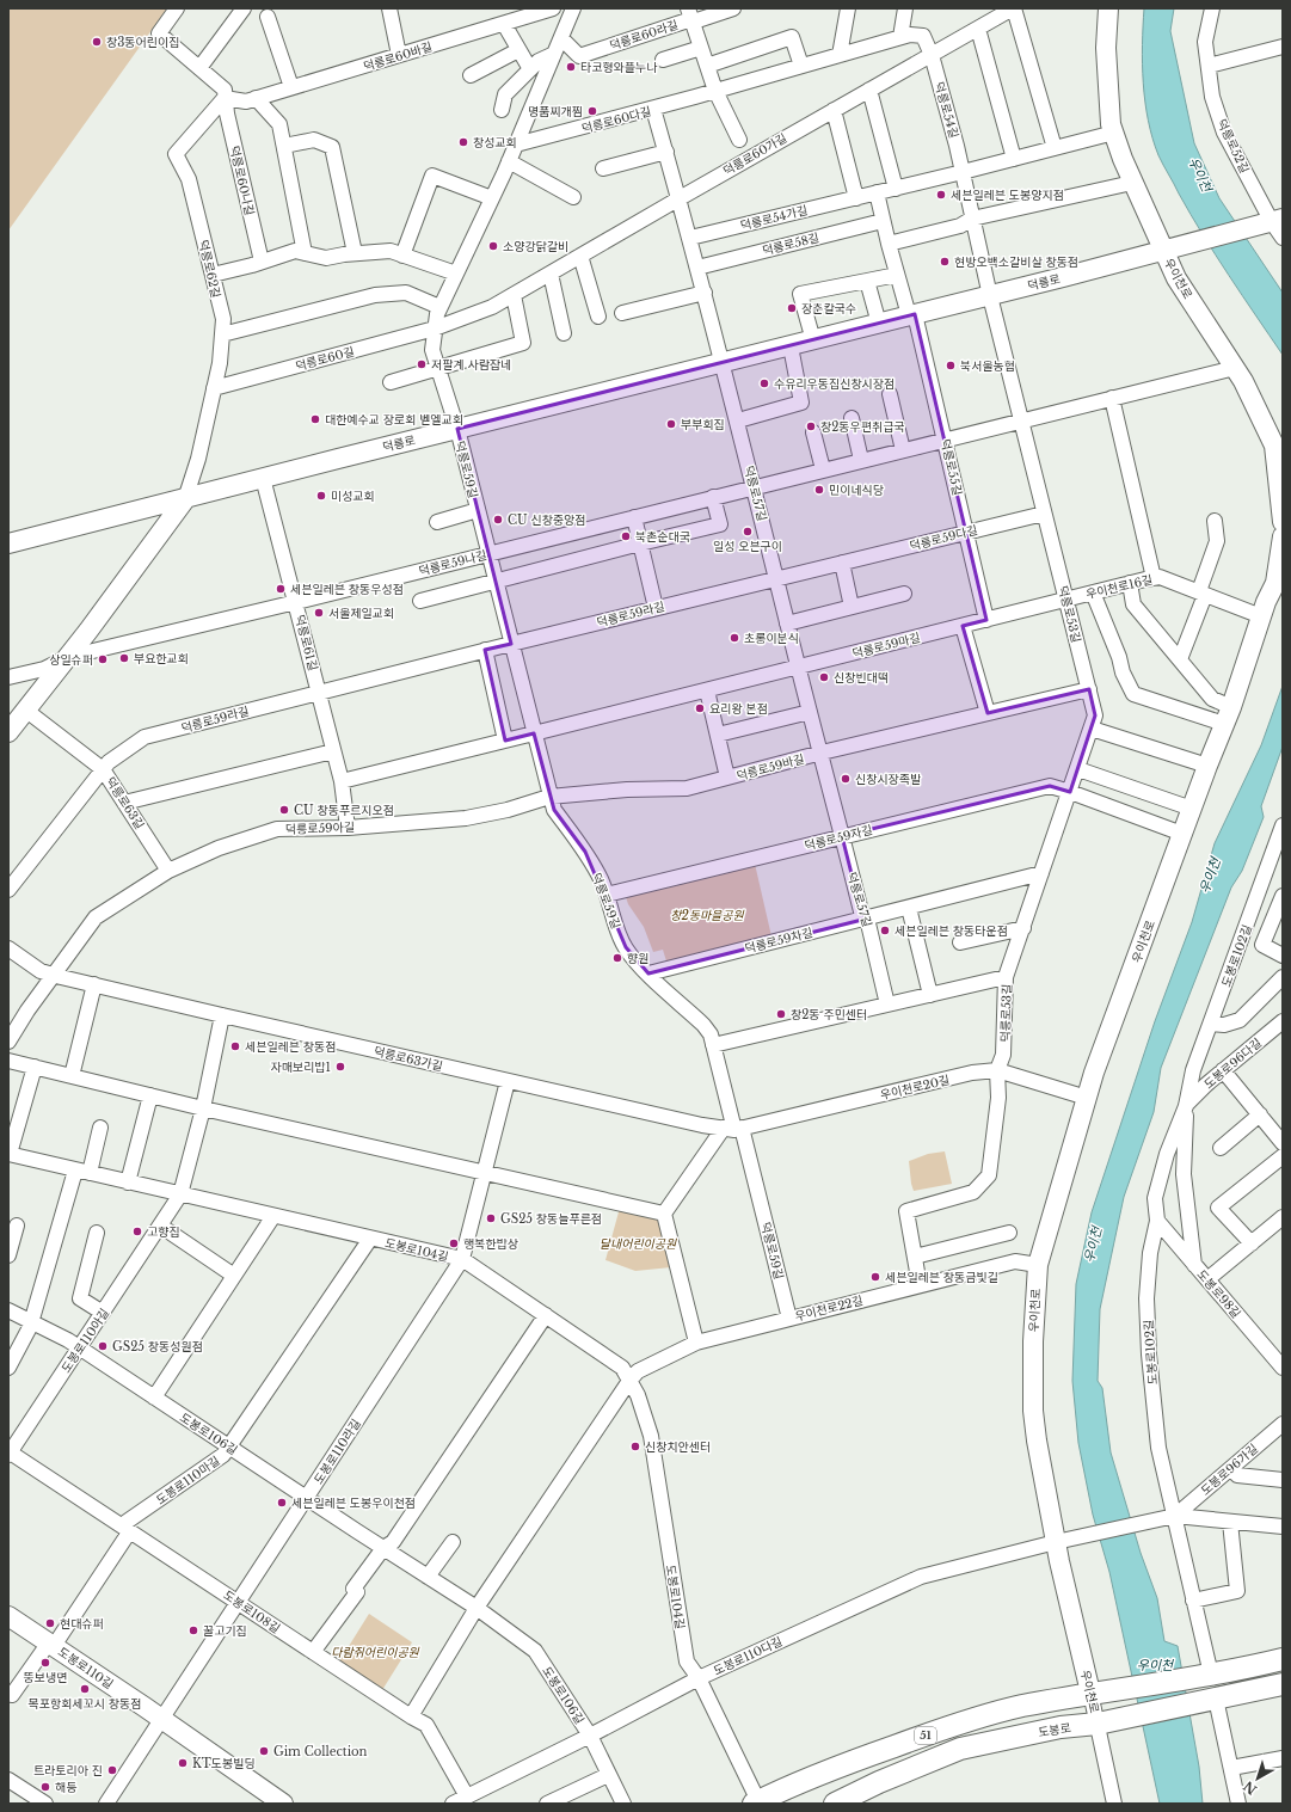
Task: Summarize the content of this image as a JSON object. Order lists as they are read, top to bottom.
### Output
{
  "streets": {
    "main road": ["도봉로", "51"],
    "street": [
      "덕릉로60라길",
      "덕릉로60바길",
      "덕릉로54길",
      "덕릉로60다길",
      "덕릉로52길",
      "덕릉로60가길",
      "덕릉로60나길",
      "덕릉로54가길",
      "덕릉로58길",
      "덕릉로62길",
      "우이천로",
      "덕릉로",
      "덕릉로60길",
      "덕릉로55길",
      "덕릉로59길",
      "덕릉로57길",
      "덕릉로59다길",
      "덕릉로59나길",
      "우이천로16길",
      "덕릉로59라길",
      "덕릉로53길",
      "덕릉로61길",
      "덕릉로59마길",
      "덕릉로59바길",
      "덕릉로63길",
      "덕릉로59아길",
      "덕릉로59자길",
      "덕릉로59차길",
      "도봉로102길",
      "덕릉로63가길",
      "도봉로96다길",
      "우이천로20길",
      "도봉로104길",
      "도봉로98길",
      "우이천로22길",
      "도봉로110아길",
      "도봉로106길",
      "도봉로110라길",
      "도봉로96가길",
      "도봉로110마길",
      "도봉로108길",
      "도봉로110다길",
      "도봉로110길"
    ]
  },
  "crossings": [
    ["덕릉로60바길", "덕릉로60나길"],
    ["덕릉로60바길", "덕릉로62길"],
    ["덕릉로54길", "덕릉로60다길"],
    ["덕릉로54길", "덕릉로60가길"],
    ["덕릉로54길", "덕릉로54가길"],
    ["덕릉로54길", "덕릉로"],
    ["덕릉로54길", "덕릉로53길"],
    ["덕릉로60다길", "덕릉로60가길"],
    ["덕릉로52길", "덕릉로"],
    ["덕릉로60가길", "덕릉로60길"],
    ["덕릉로60나길", "덕릉로62길"],
    ["덕릉로62길", "덕릉로"],
    ["덕릉로62길", "덕릉로60길"],
    ["우이천로", "덕릉로"],
    ["우이천로", "우이천로16길"],
    ["우이천로", "우이천로20길"],
    ["우이천로", "우이천로22길"],
    ["우이천로", "도봉로110다길"],
    ["우이천로", "도봉로"],
    ["우이천로", "51"],
    ["덕릉로", "덕릉로55길"],
    ["덕릉로", "덕릉로59길"],
    ["덕릉로", "덕릉로57길"],
    ["덕릉로", "덕릉로53길"],
    ["덕릉로", "덕릉로61길"],
    ["덕릉로55길", "덕릉로59다길"],
    ["덕릉로55길", "덕릉로59나길"],
    ["덕릉로55길", "덕릉로59마길"],
    ["덕릉로59길", "덕릉로59나길"],
    ["덕릉로59길", "덕릉로59라길"],
    ["덕릉로59길", "덕릉로59마길"],
    ["덕릉로59길", "덕릉로59바길"],
    ["덕릉로59길", "덕릉로59아길"],
    ["덕릉로59길", "덕릉로59자길"],
    ["덕릉로59길", "덕릉로59차길"],
    ["덕릉로59길", "덕릉로63가길"],
    ["덕릉로59길", "우이천로20길"],
    ["덕릉로59길", "우이천로22길"],
    ["덕릉로57길", "덕릉로59다길"],
    ["덕릉로57길", "덕릉로59나길"],
    ["덕릉로57길", "덕릉로59라길"],
    ["덕릉로57길", "덕릉로59마길"],
    ["덕릉로57길", "덕릉로59바길"],
    ["덕릉로57길", "덕릉로59자길"],
    ["덕릉로57길", "덕릉로59차길"],
    ["덕릉로59다길", "덕릉로59라길"],
    ["덕릉로59다길", "덕릉로53길"],
    ["덕릉로59나길", "덕릉로53길"],
    ["덕릉로59나길", "덕릉로61길"],
    ["우이천로16길", "덕릉로53길"],
    ["우이천로16길", "덕릉로59마길"],
    ["덕릉로59라길", "덕릉로61길"],
    ["덕릉로59라길", "덕릉로63길"],
    ["덕릉로53길", "덕릉로59마길"],
    ["덕릉로53길", "덕릉로59바길"],
    ["덕릉로53길", "덕릉로59자길"],
    ["덕릉로53길", "덕릉로59차길"],
    ["덕릉로53길", "우이천로20길"],
    ["덕릉로61길", "덕릉로59아길"],
    ["덕릉로59바길", "덕릉로59아길"],
    ["덕릉로63길", "덕릉로59아길"],
    ["덕릉로59아길", "덕릉로63가길"],
    ["도봉로102길", "도봉로96다길"],
    ["도봉로102길", "도봉로98길"],
    ["도봉로102길", "도봉로96가길"],
    ["도봉로102길", "도봉로110다길"],
    ["도봉로102길", "51"],
    ["덕릉로63가길", "우이천로20길"],
    ["덕릉로63가길", "도봉로110아길"],
    ["덕릉로63가길", "도봉로110라길"],
    ["도봉로104길", "우이천로22길"],
    ["도봉로104길", "도봉로110아길"],
    ["도봉로104길", "도봉로110라길"],
    ["도봉로104길", "도봉로110마길"],
    ["도봉로104길", "도봉로110다길"],
    ["도봉로104길", "51"],
    ["도봉로110아길", "도봉로106길"],
    ["도봉로110아길", "도봉로108길"],
    ["도봉로106길", "도봉로110라길"],
    ["도봉로106길", "도봉로110마길"],
    ["도봉로106길", "도봉로110다길"],
    ["도봉로110라길", "도봉로108길"],
    ["도봉로110라길", "도봉로110길"],
    ["도봉로96가길", "도봉로110다길"],
    ["도봉로110마길", "도봉로108길"],
    ["도봉로110마길", "도봉로110길"],
    ["도봉로108길", "도봉로110다길"]
  ],
  "water": ["우이천"],
  "parks": ["창2동마을공원", "달내어린이공원", "다람쥐어린이공원"],
  "places": [
    "창3동어린이집",
    "타코형와플누나",
    "명품찌개찜",
    "창성교회",
    "세븐일레븐 도봉양지점",
    "소양강닭갈비",
    "현방오백소갈비살 창동점",
    "장춘칼국수",
    "저팔계 사람잡네",
    "북서울농협",
    "수유리우동집신창시장점",
    "대한예수교 장로회 벧엘교회",
    "부부회집",
    "창2동우편취급국",
    "민이네식당",
    "미성교회",
    "CU 신창중앙점",
    "일성 오븐구이",
    "북촌순대국",
    "세븐일레븐 창동우성점",
    "서울제일교회",
    "초롱이분식",
    "부요한교회",
    "상일슈퍼",
    "신창빈대떡",
    "요리왕 본점",
    "신창시장족발",
    "CU 창동푸르지오점",
    "세븐일레븐 창동타운점",
    "향원",
    "창2동 주민센터",
    "세븐일레븐 창동점",
    "자매보리밥1",
    "GS25 창동늘푸른점",
    "고향집",
    "행복한밥상",
    "세븐일레븐 창동금빛길",
    "GS25 창동성원점",
    "신창치안센터",
    "세븐일레븐 도봉우이천점",
    "현대슈퍼",
    "꿀고기집",
    "뚱보냉면",
    "목포항회세꼬시 창동점",
    "Gim Collection",
    "KT도봉빌딩",
    "트라토리아 진",
    "해등"
  ],
  "north": "bottom left"
}
